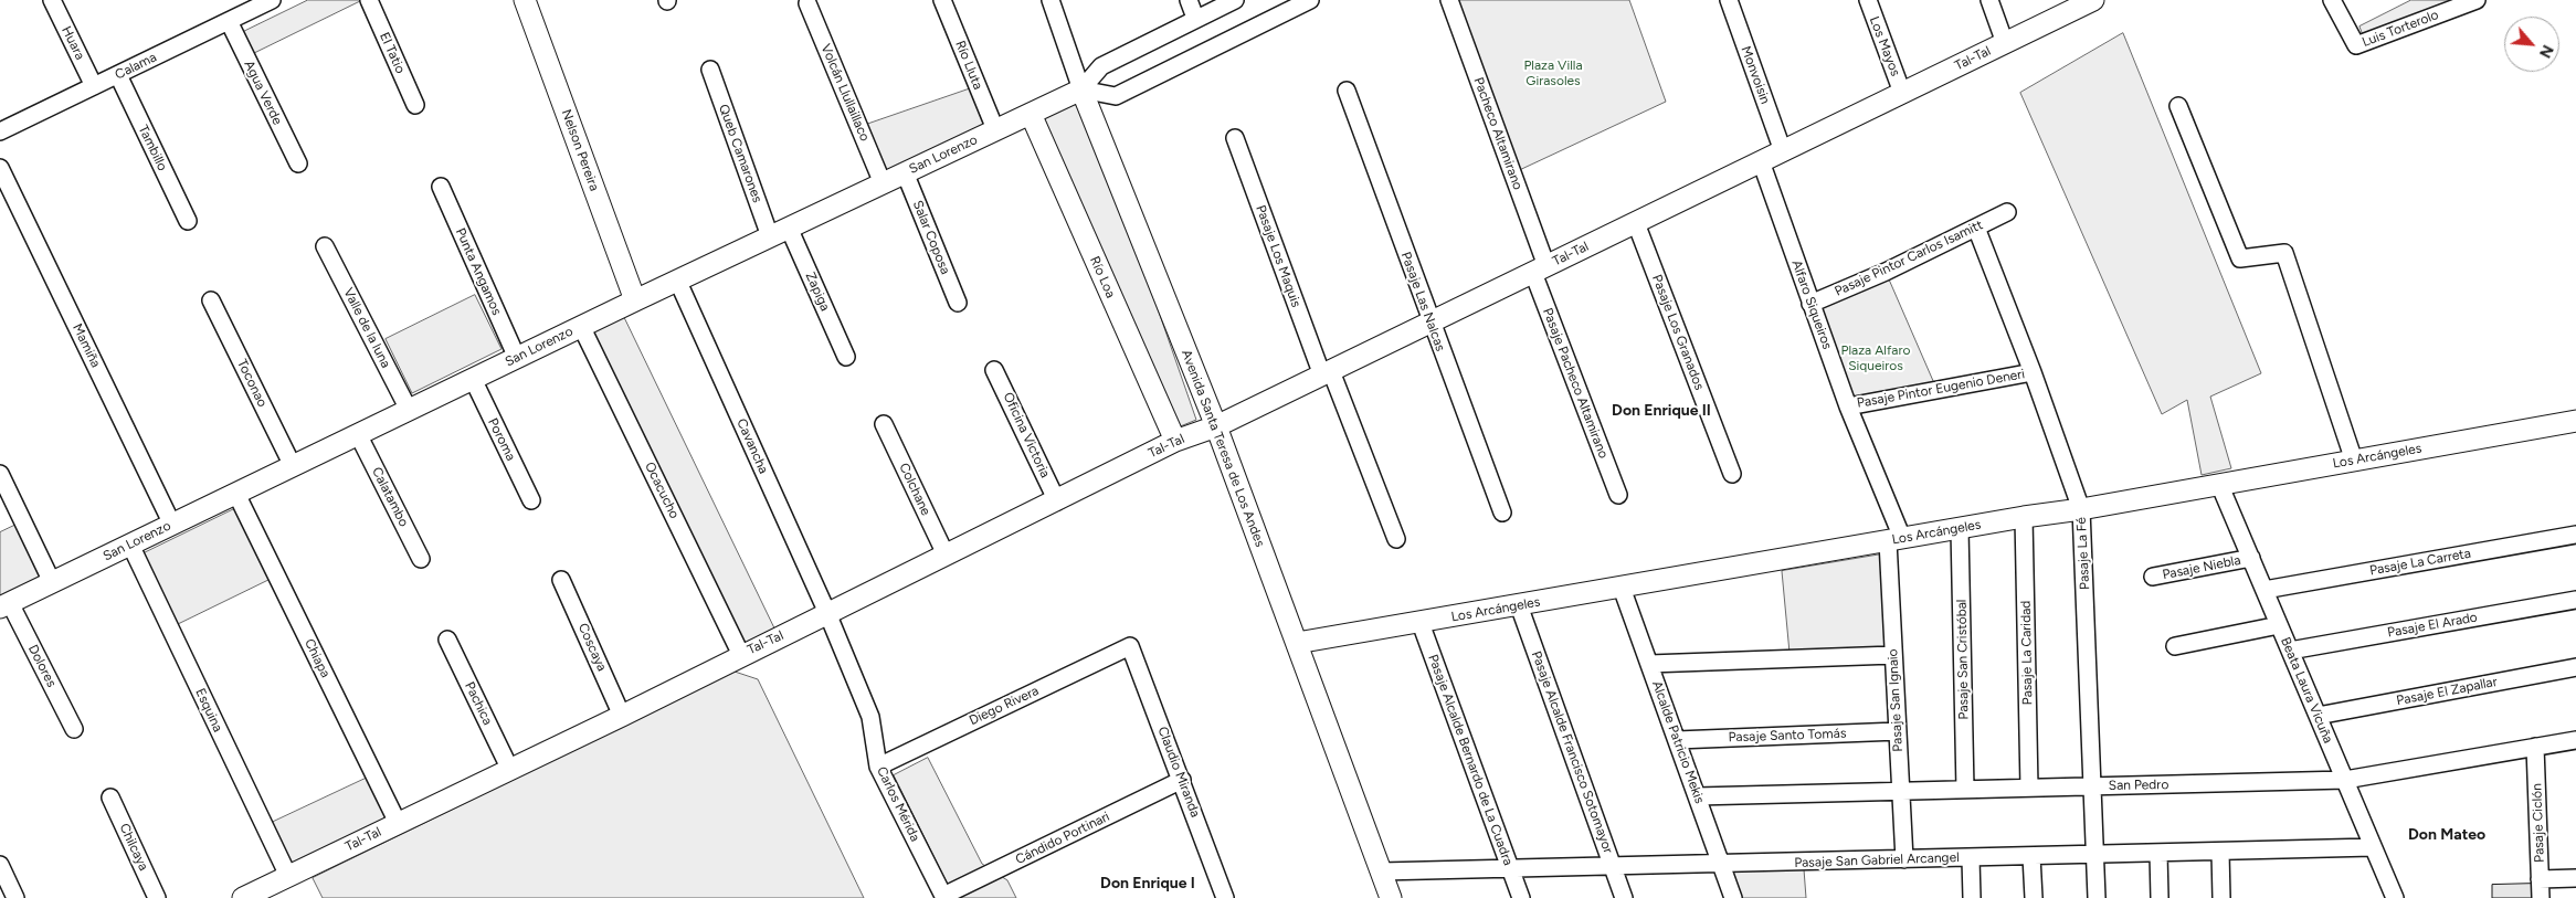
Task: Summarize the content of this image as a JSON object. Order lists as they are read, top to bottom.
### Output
{
  "streets": {
    "street": [
      "Luis Torterolo",
      "Huara",
      "Los Mayos",
      "El Tatio",
      "Tal-Tal",
      "Río Lluta",
      "Calama",
      "Monvoisin",
      "Agua Verde",
      "Volcán Llullaillaco",
      "Pacheco Altamirano",
      "Tambillo",
      "Nelson Pereira",
      "Queb Camarones",
      "San Lorenzo",
      "Salar Coposa",
      "Pasaje Los Maquis",
      "Pasaje Pintor Carlos Isamitt",
      "Punta Angamos",
      "Río Loa",
      "Zapiga",
      "Pasaje Las Nalcas",
      "Alfaro Siqueiros",
      "Valle de la luna",
      "Pasaje Los Granados",
      "Mamiña",
      "Toconao",
      "Pasaje Pacheco Altamirano",
      "Pasaje Pintor Eugenio Deneri",
      "Oficina Victoria",
      "Poroma",
      "Cavancha",
      "Avenida Santa Teresa de Los Andes",
      "Los Arcángeles",
      "Colchane",
      "Ocacucho",
      "Calatambo",
      "Pasaje La Fé",
      "Pasaje La Carreta",
      "Pasaje Niebla",
      "Pasaje El Arado",
      "Coscaya",
      "Pasaje La Caridad",
      "Chiapa",
      "Pasaje San Cristóbal",
      "Dolores",
      "Beata Laura Vicuña",
      "Pasaje El Zapallar",
      "Pasaje San Ignaio",
      "Pachica",
      "Diego Rivera",
      "Esquina",
      "Pasaje Santo Tomás",
      "Alcalde Patricio Mekis",
      "Pasaje Alcalde Francisco Sotomayor",
      "Pasaje Alcalde Bernardo de La Cuadra",
      "Claudio Miranda",
      "San Pedro",
      "Carlos Mérida",
      "Pasaje Ciclón",
      "Cándido Portinari",
      "Chilcaya",
      "Pasaje San Gabriel Arcangel"
    ]
  },
  "crossings": [
    ["Huara", "Calama"],
    ["Los Mayos", "Tal-Tal"],
    ["Tal-Tal", "Monvoisin"],
    ["Tal-Tal", "Pacheco Altamirano"],
    ["Tal-Tal", "Pasaje Los Maquis"],
    ["Tal-Tal", "Río Loa"],
    ["Tal-Tal", "Pasaje Las Nalcas"],
    ["Tal-Tal", "Alfaro Siqueiros"],
    ["Tal-Tal", "Pasaje Los Granados"],
    ["Tal-Tal", "Pasaje Pacheco Altamirano"],
    ["Tal-Tal", "Oficina Victoria"],
    ["Tal-Tal", "Cavancha"],
    ["Tal-Tal", "Avenida Santa Teresa de Los Andes"],
    ["Tal-Tal", "Colchane"],
    ["Tal-Tal", "Ocacucho"],
    ["Tal-Tal", "Coscaya"],
    ["Tal-Tal", "Chiapa"],
    ["Tal-Tal", "Pachica"],
    ["Tal-Tal", "Esquina"],
    ["Tal-Tal", "Carlos Mérida"],
    ["Río Lluta", "San Lorenzo"],
    ["Calama", "Agua Verde"],
    ["Calama", "Tambillo"],
    ["Volcán Llullaillaco", "San Lorenzo"],
    ["Pacheco Altamirano", "Pasaje Pacheco Altamirano"],
    ["Nelson Pereira", "San Lorenzo"],
    ["Queb Camarones", "San Lorenzo"],
    ["San Lorenzo", "Salar Coposa"],
    ["San Lorenzo", "Punta Angamos"],
    ["San Lorenzo", "Río Loa"],
    ["San Lorenzo", "Zapiga"],
    ["San Lorenzo", "Valle de la luna"],
    ["San Lorenzo", "Mamiña"],
    ["San Lorenzo", "Toconao"],
    ["San Lorenzo", "Poroma"],
    ["San Lorenzo", "Cavancha"],
    ["San Lorenzo", "Avenida Santa Teresa de Los Andes"],
    ["San Lorenzo", "Ocacucho"],
    ["San Lorenzo", "Calatambo"],
    ["San Lorenzo", "Chiapa"],
    ["San Lorenzo", "Dolores"],
    ["San Lorenzo", "Esquina"],
    ["Pasaje Pintor Carlos Isamitt", "Alfaro Siqueiros"],
    ["Pasaje Pintor Carlos Isamitt", "Pasaje La Fé"],
    ["Alfaro Siqueiros", "Pasaje Pintor Eugenio Deneri"],
    ["Alfaro Siqueiros", "Los Arcángeles"],
    ["Alfaro Siqueiros", "Pasaje San Ignaio"],
    ["Pasaje Pintor Eugenio Deneri", "Pasaje La Fé"],
    ["Cavancha", "Carlos Mérida"],
    ["Avenida Santa Teresa de Los Andes", "Los Arcángeles"],
    ["Avenida Santa Teresa de Los Andes", "Pasaje San Gabriel Arcangel"],
    ["Los Arcángeles", "Pasaje La Fé"],
    ["Los Arcángeles", "Pasaje La Caridad"],
    ["Los Arcángeles", "Pasaje San Cristóbal"],
    ["Los Arcángeles", "Beata Laura Vicuña"],
    ["Los Arcángeles", "Pasaje San Ignaio"],
    ["Los Arcángeles", "Alcalde Patricio Mekis"],
    ["Los Arcángeles", "Pasaje Alcalde Francisco Sotomayor"],
    ["Los Arcángeles", "Pasaje Alcalde Bernardo de La Cuadra"],
    ["Pasaje La Fé", "San Pedro"],
    ["Pasaje La Fé", "Pasaje San Gabriel Arcangel"],
    ["Pasaje La Carreta", "Beata Laura Vicuña"],
    ["Pasaje Niebla", "Beata Laura Vicuña"],
    ["Pasaje El Arado", "Beata Laura Vicuña"],
    ["Pasaje La Caridad", "San Pedro"],
    ["Pasaje San Cristóbal", "San Pedro"],
    ["Beata Laura Vicuña", "Pasaje El Zapallar"],
    ["Beata Laura Vicuña", "San Pedro"],
    ["Beata Laura Vicuña", "Pasaje San Gabriel Arcangel"],
    ["Pasaje San Ignaio", "Pasaje Santo Tomás"],
    ["Pasaje San Ignaio", "San Pedro"],
    ["Pasaje San Ignaio", "Pasaje San Gabriel Arcangel"],
    ["Diego Rivera", "Claudio Miranda"],
    ["Diego Rivera", "Carlos Mérida"],
    ["Pasaje Santo Tomás", "Alcalde Patricio Mekis"],
    ["Alcalde Patricio Mekis", "San Pedro"],
    ["Alcalde Patricio Mekis", "Pasaje San Gabriel Arcangel"],
    ["Pasaje Alcalde Francisco Sotomayor", "Pasaje San Gabriel Arcangel"],
    ["Pasaje Alcalde Bernardo de La Cuadra", "Pasaje San Gabriel Arcangel"],
    ["Claudio Miranda", "Cándido Portinari"],
    ["San Pedro", "Pasaje Ciclón"],
    ["Carlos Mérida", "Cándido Portinari"]
  ],
  "districts": ["Don Enrique II", "Don Mateo", "Don Enrique I"],
  "parks": ["Plaza Villa Girasoles", "Plaza Alfaro Siqueiros"],
  "north": "bottom right"
}
